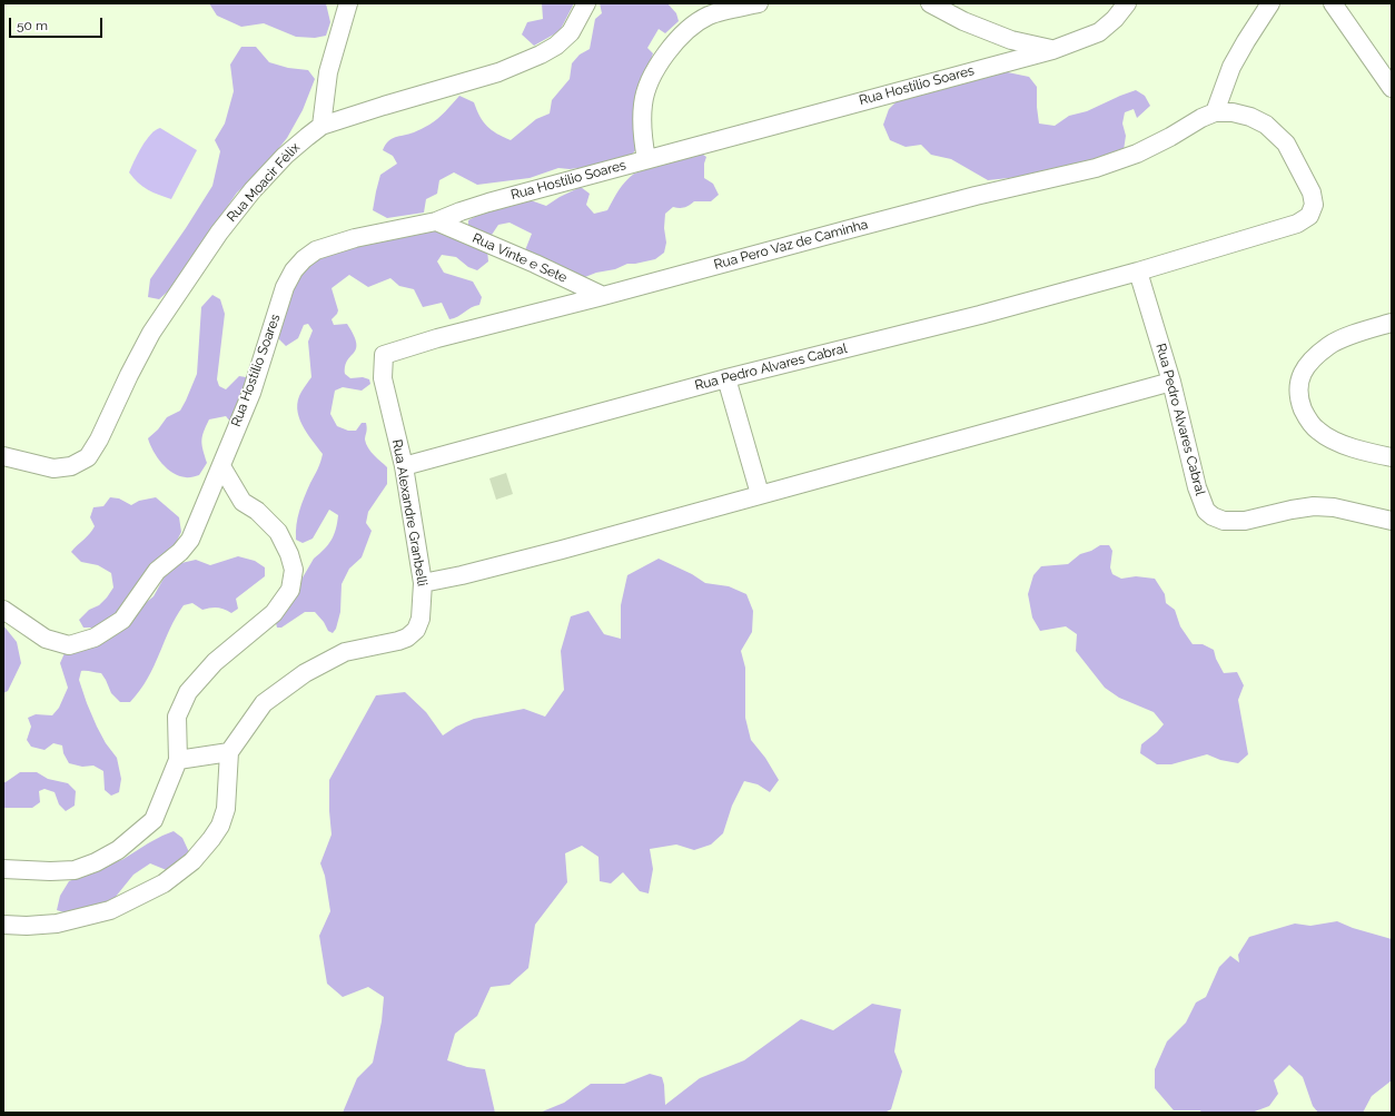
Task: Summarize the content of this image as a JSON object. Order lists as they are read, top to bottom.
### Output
{
  "streets": {
    "street": [
      "Rua Hostílio Soares",
      "Rua Moacir Félix",
      "Rua Pero Vaz de Caminha",
      "Rua Vinte e Sete",
      "Rua Pedro Alvares Cabral",
      "Rua Alexandre Granbelli"
    ]
  },
  "crossings": [
    ["Rua Hostílio Soares", "Rua Vinte e Sete"],
    ["Rua Pero Vaz de Caminha", "Rua Vinte e Sete"],
    ["Rua Pero Vaz de Caminha", "Rua Pedro Alvares Cabral"],
    ["Rua Pero Vaz de Caminha", "Rua Alexandre Granbelli"],
    ["Rua Pedro Alvares Cabral", "Rua Alexandre Granbelli"]
  ],
  "scale_bar": "50 m"
}
